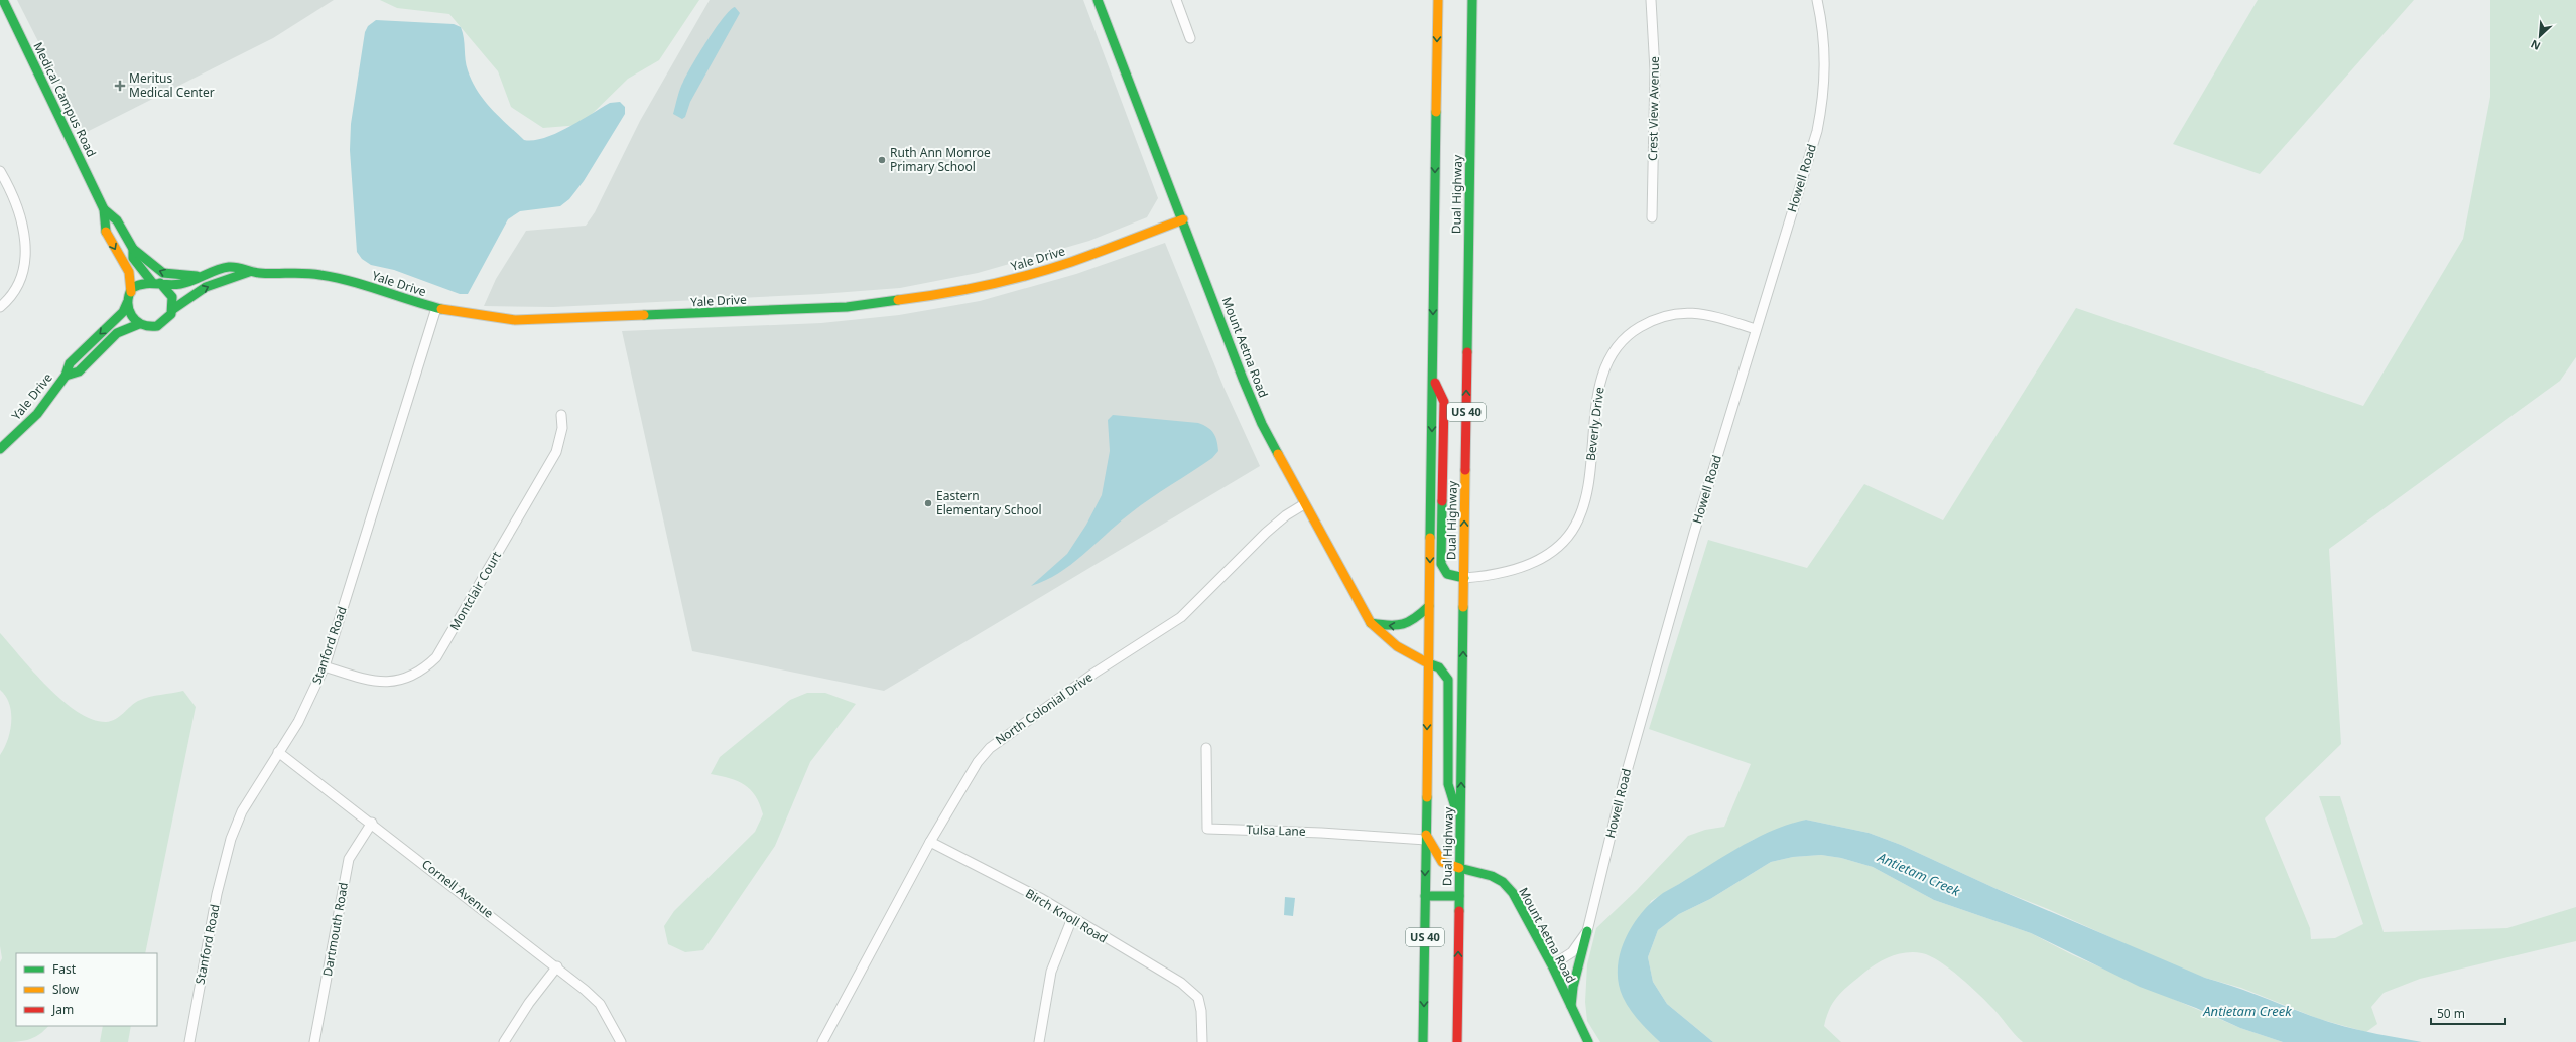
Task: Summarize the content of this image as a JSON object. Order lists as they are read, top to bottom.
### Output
{
  "streets": {
    "street": [
      "Medical Campus Road",
      "Crest View Avenue",
      "Howell Road",
      "Dual Highway",
      "Yale Drive",
      "Mount Aetna Road",
      "US 40",
      "Beverly Drive",
      "Montclair Court",
      "Stanford Road",
      "North Colonial Drive",
      "Tulsa Lane",
      "Cornell Avenue",
      "Birch Knoll Road",
      "Dartmouth Road"
    ]
  },
  "crossings": [
    ["Medical Campus Road", "Yale Drive"],
    ["Howell Road", "Mount Aetna Road"],
    ["Howell Road", "Beverly Drive"],
    ["Dual Highway", "Mount Aetna Road"],
    ["Dual Highway", "Beverly Drive"],
    ["Dual Highway", "Tulsa Lane"],
    ["Yale Drive", "Mount Aetna Road"],
    ["Yale Drive", "Stanford Road"],
    ["Mount Aetna Road", "North Colonial Drive"],
    ["Mount Aetna Road", "Tulsa Lane"],
    ["Montclair Court", "Stanford Road"],
    ["Stanford Road", "Cornell Avenue"],
    ["North Colonial Drive", "Birch Knoll Road"],
    ["Cornell Avenue", "Dartmouth Road"]
  ],
  "water": ["Antietam Creek"],
  "places": {
    "health": ["Meritus Medical Center"],
    "other": ["Ruth Ann Monroe Primary School", "Eastern Elementary School"]
  },
  "legend": ["Fast", "Slow", "Jam"],
  "scale_bar": "50 m",
  "north": "bottom left"
}
